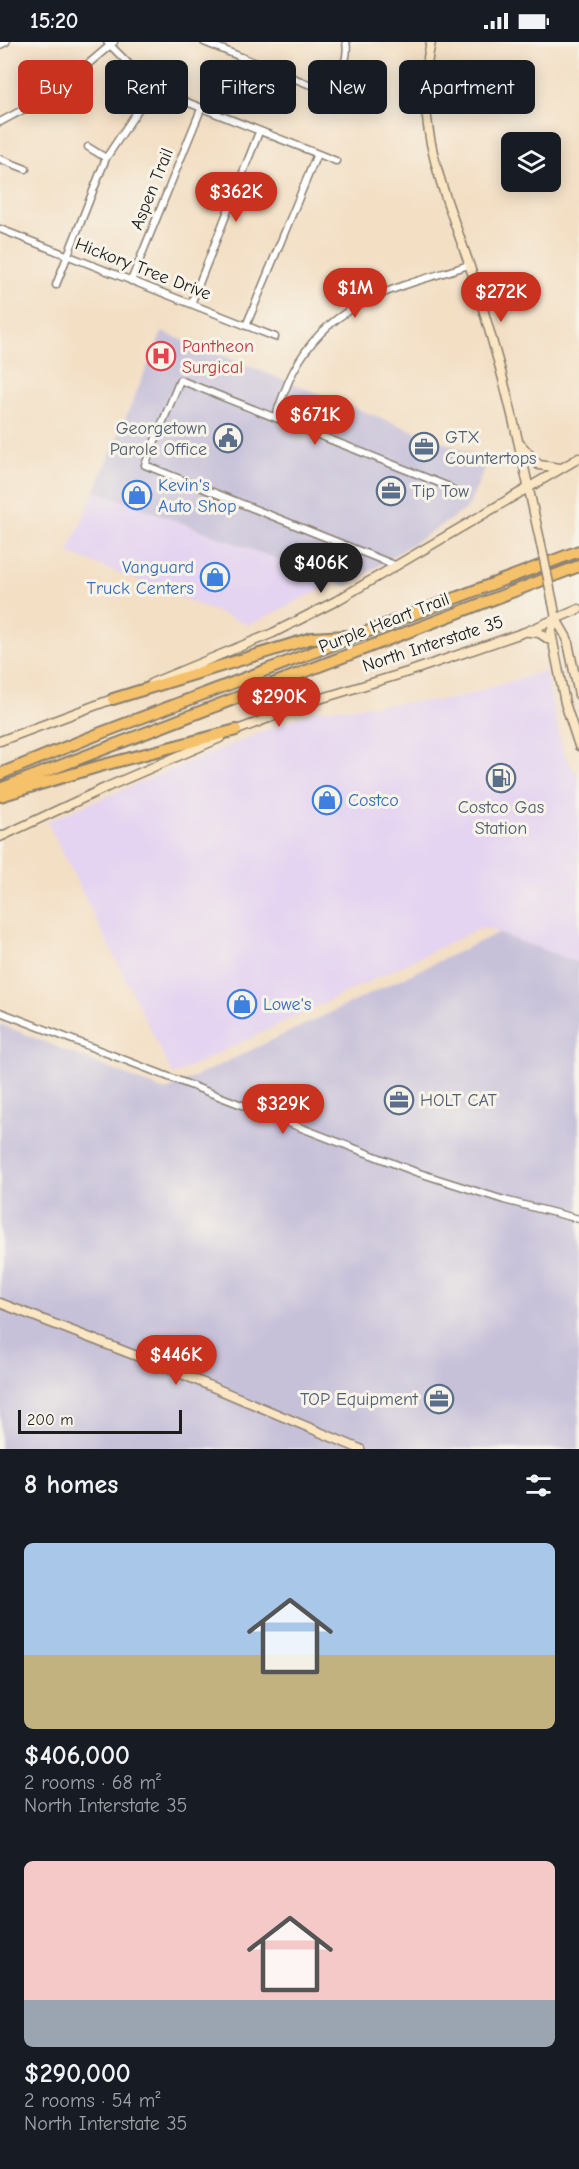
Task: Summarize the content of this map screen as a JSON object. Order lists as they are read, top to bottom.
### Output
{
  "streets": {
    "highway": ["Purple Heart Trail"],
    "main road": ["North Interstate 35"],
    "street": ["Aspen Trail", "Hickory Tree Drive"]
  },
  "crossings": [
    ["Aspen Trail", "Hickory Tree Drive"]
  ],
  "places": {
    "hospital": ["Pantheon Surgical"],
    "public building": ["Georgetown Parole Office"],
    "office": [
      "GTX Countertops",
      "Tip Tow",
      "HOLT CAT",
      "TOP Equipment"
    ],
    "shop": [
      "Kevin's Auto Shop",
      "Vanguard Truck Centers",
      "Costco",
      "Lowe's"
    ],
    "fuel station": ["Costco Gas Station"]
  },
  "scale_bar": "200 m",
  "page": {
    "status": "15:20",
    "chip": [
      "Buy",
      "Rent",
      "Filters",
      "New",
      "Apartment"
    ],
    "price": [
      "$362K",
      "$1M",
      "$272K",
      "$671K",
      "$406K",
      "$290K",
      "$329K",
      "$446K"
    ],
    "scale": "200 m",
    "heading": "8 homes",
    "list": [
      {
        "name": "$406,000",
        "note": "2 rooms · 68 m² · North Interstate 35"
      },
      {
        "name": "$290,000",
        "note": "2 rooms · 54 m² · North Interstate 35"
      }
    ]
  }
}
